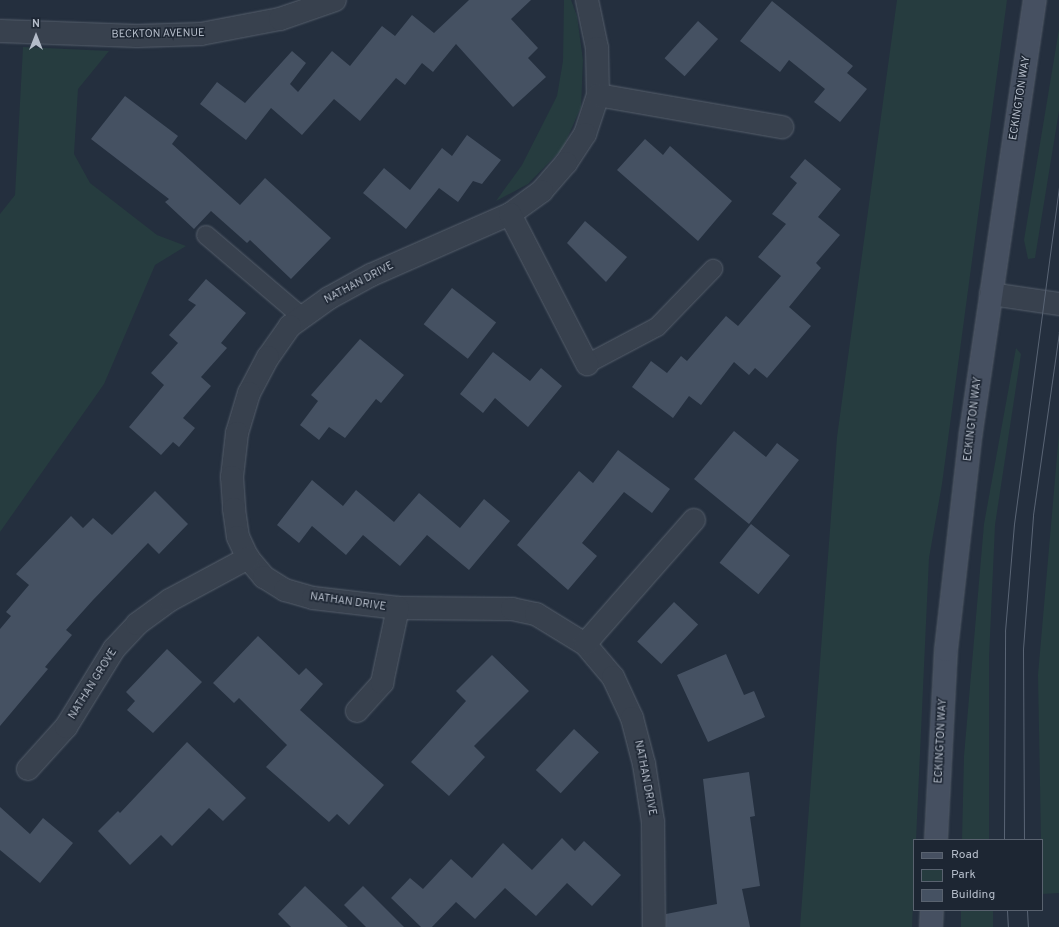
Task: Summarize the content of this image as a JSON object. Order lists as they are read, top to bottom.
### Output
{
  "streets": {
    "main road": ["ECKINGTON WAY"],
    "street": ["BECKTON AVENUE", "NATHAN DRIVE", "NATHAN GROVE"]
  },
  "crossings": [
    ["NATHAN DRIVE", "NATHAN GROVE"]
  ],
  "legend": ["Road", "Park", "Building"],
  "north": "top"
}
